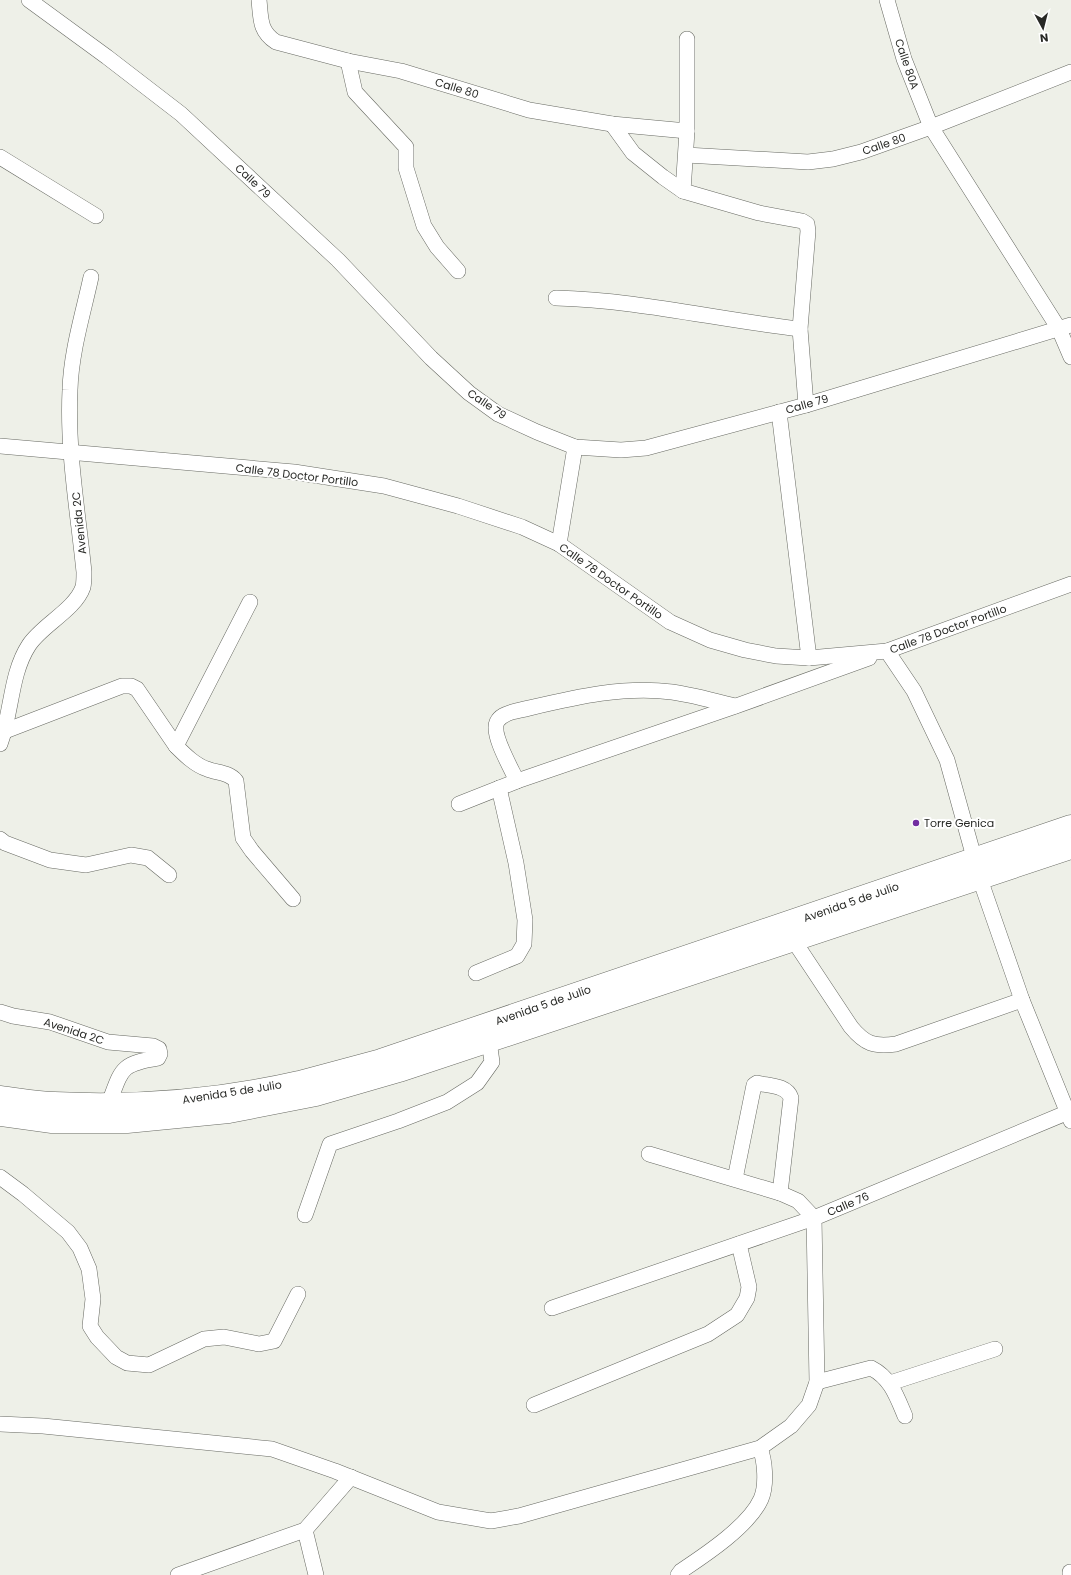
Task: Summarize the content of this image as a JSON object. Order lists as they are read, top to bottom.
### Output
{
  "streets": {
    "main road": ["Avenida 5 de Julio"],
    "street": [
      "Calle 80A",
      "Calle 80",
      "Calle 79",
      "Calle 78 Doctor Portillo",
      "Avenida 2C",
      "Calle 76"
    ]
  },
  "crossings": [
    ["Calle 80A", "Calle 80"],
    ["Calle 80A", "Calle 79"],
    ["Calle 78 Doctor Portillo", "Avenida 2C"],
    ["Avenida 2C", "Avenida 5 de Julio"]
  ],
  "places": ["Torre Genica"],
  "north": "bottom"
}
